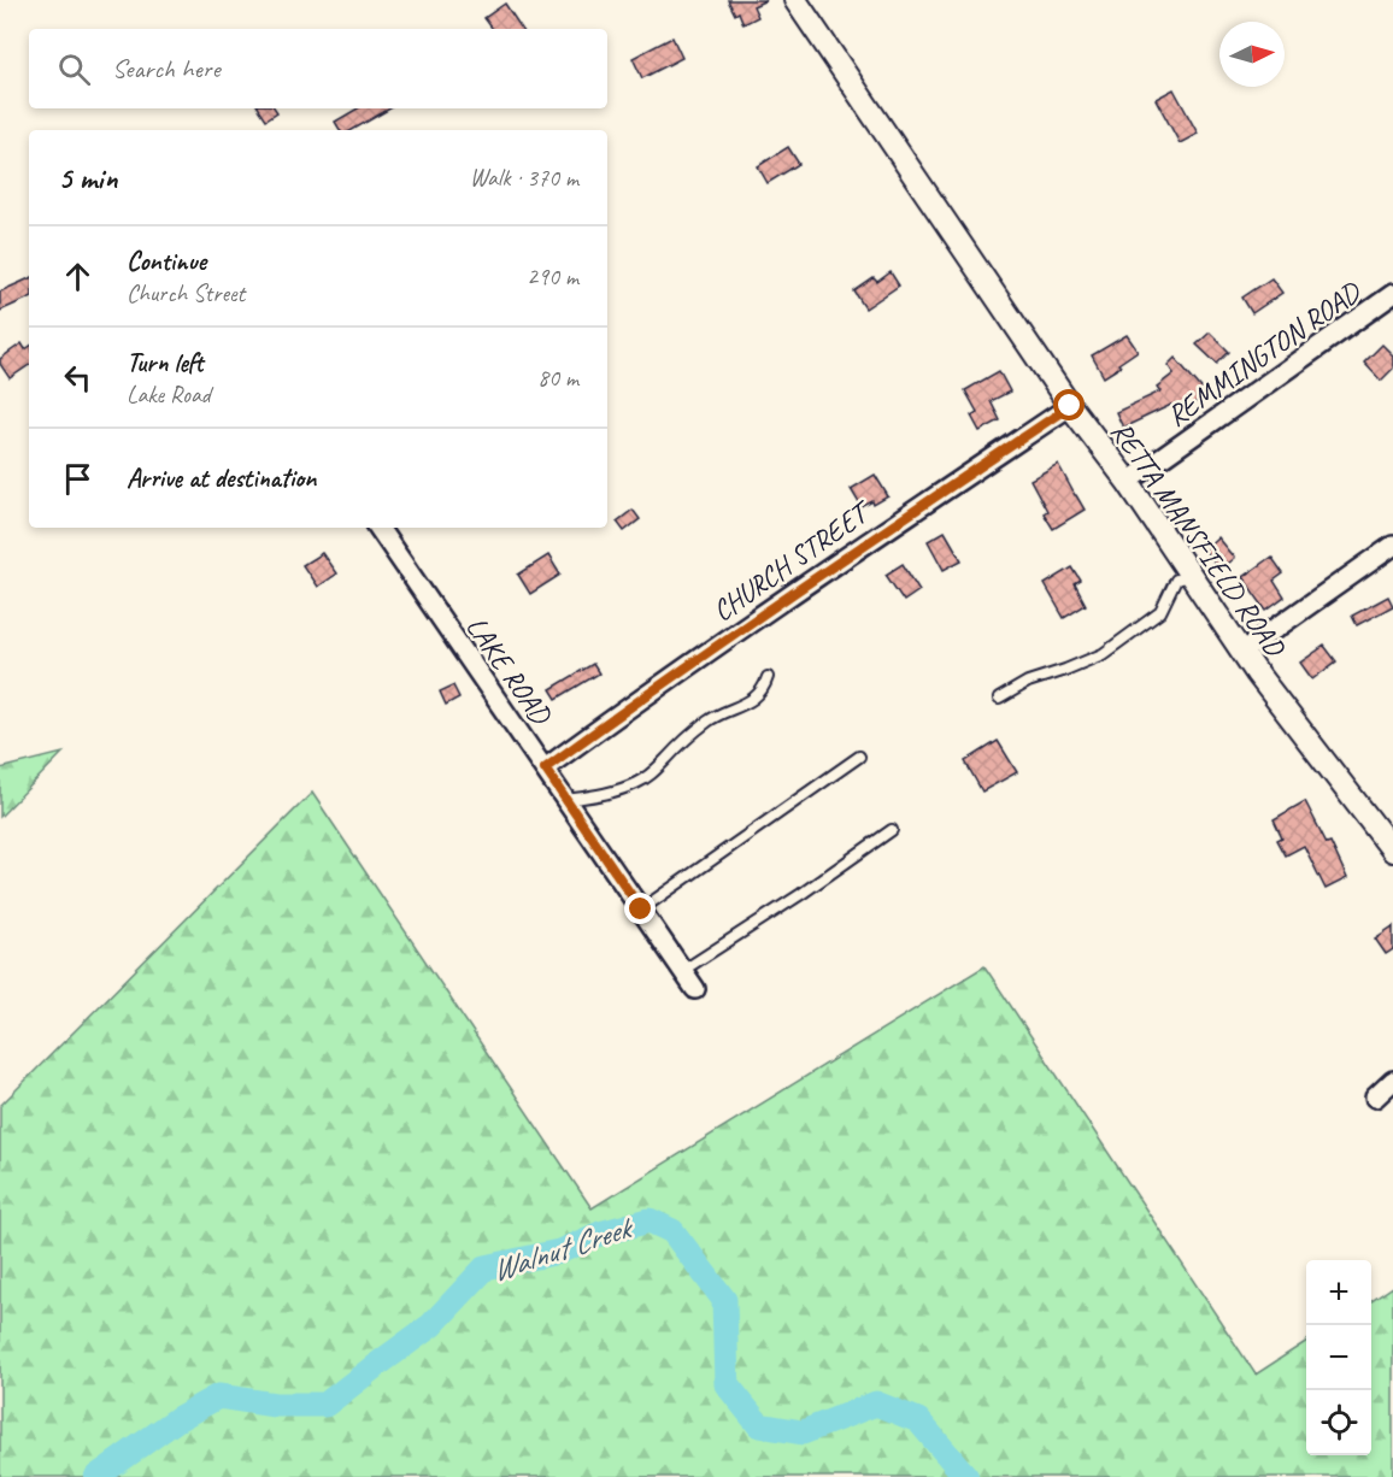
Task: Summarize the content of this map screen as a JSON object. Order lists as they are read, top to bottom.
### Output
{
  "streets": {
    "street": [
      "REMMINGTON ROAD",
      "RETTA MANSFIELD ROAD",
      "CHURCH STREET",
      "LAKE ROAD"
    ]
  },
  "crossings": [
    ["REMMINGTON ROAD", "RETTA MANSFIELD ROAD"],
    ["RETTA MANSFIELD ROAD", "CHURCH STREET"],
    ["CHURCH STREET", "LAKE ROAD"]
  ],
  "water": ["Walnut Creek"],
  "north": "right",
  "page": {
    "search": "Search here",
    "heading": ["5 min", "Walk · 370 m"],
    "list": [
      ["Continue", "Church Street", "290 m"],
      ["Turn left", "Lake Road", "80 m"],
      "Arrive at destination"
    ],
    "map_buttons": ["+", "−"]
  }
}
